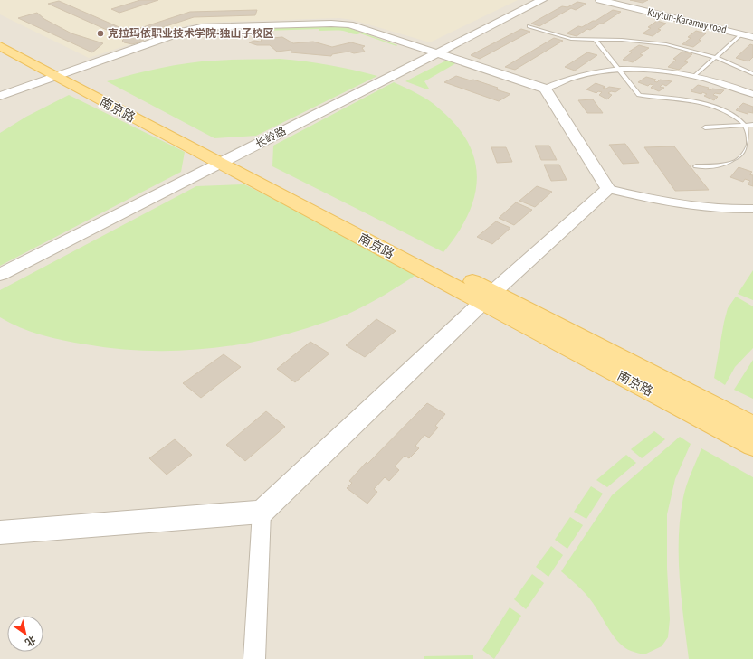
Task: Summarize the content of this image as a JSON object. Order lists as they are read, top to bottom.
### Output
{
  "streets": {
    "main road": ["南京路"],
    "street": ["Kuytun-Karamay road", "长岭路"]
  },
  "crossings": [
    ["南京路", "长岭路"]
  ],
  "places": ["克拉玛依职业技术学院-独山子校区"],
  "north": "bottom right"
}
